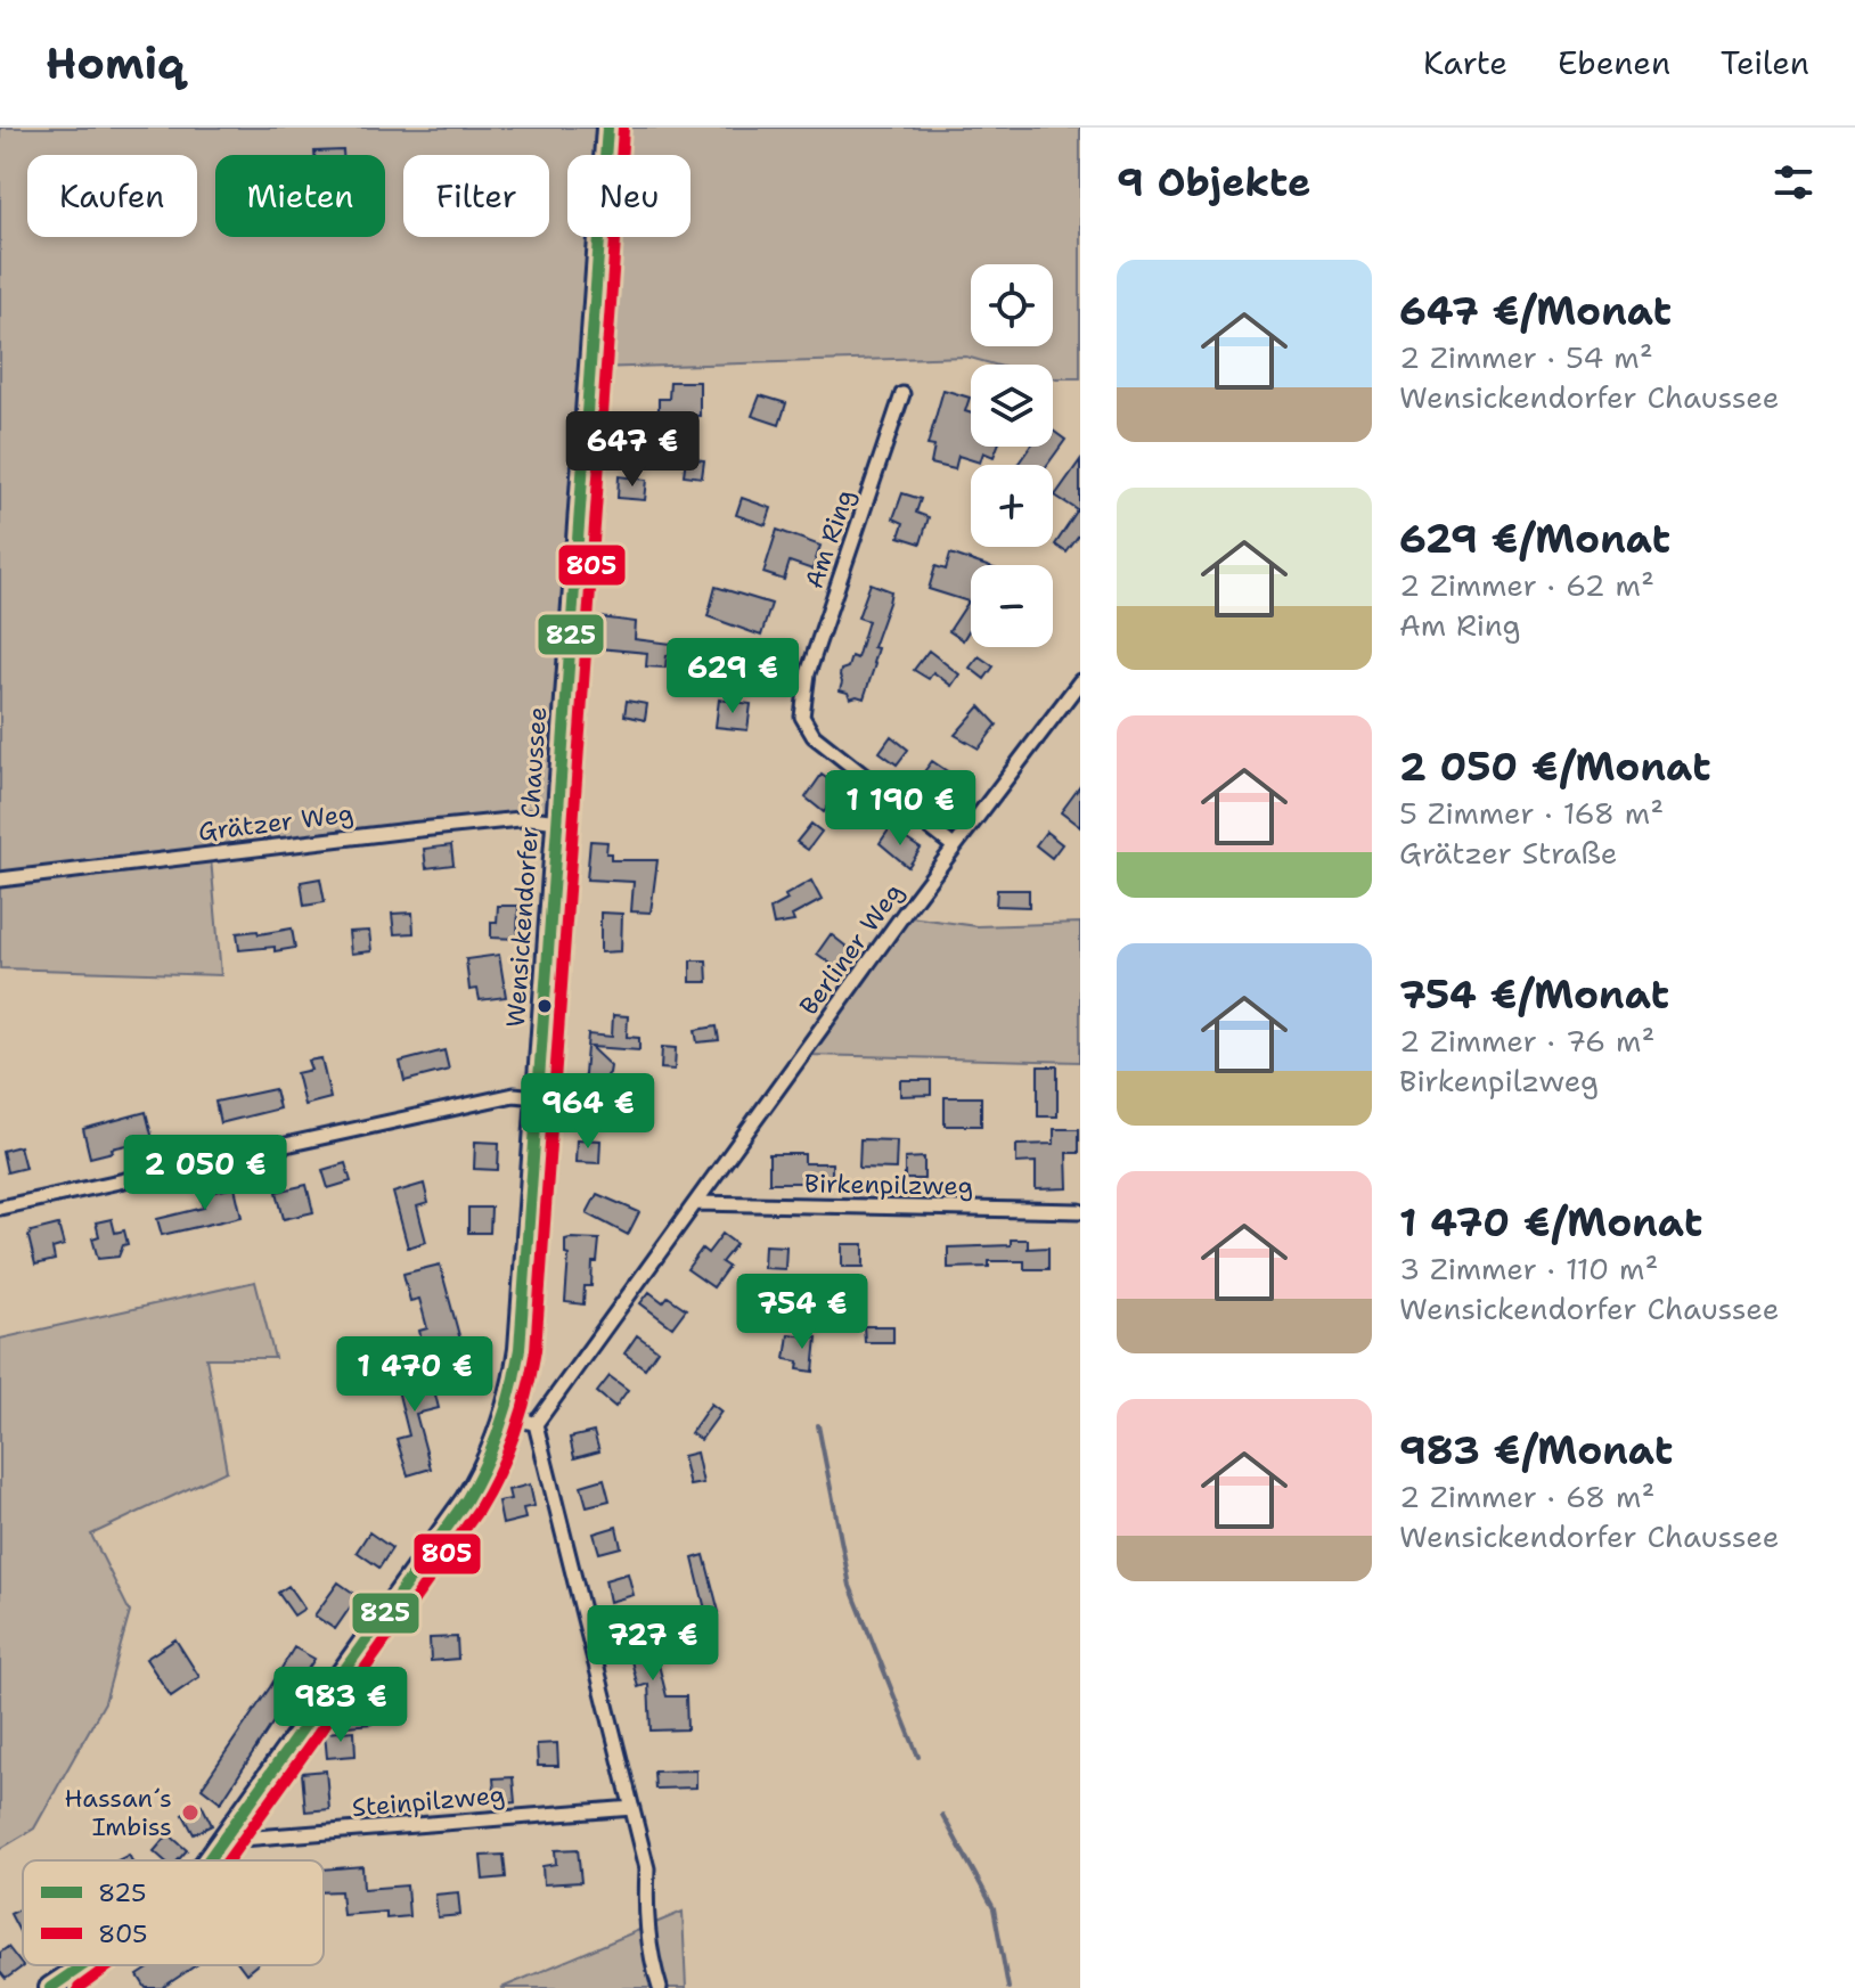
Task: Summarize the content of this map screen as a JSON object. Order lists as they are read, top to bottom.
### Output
{
  "streets": {
    "main road": ["Wensickendorfer Chaussee"],
    "street": [
      "Am Ring",
      "Grätzer Weg",
      "Berliner Weg",
      "Birkenpilzweg",
      "Steinpilzweg"
    ]
  },
  "crossings": [
    ["Am Ring", "Berliner Weg"],
    ["Grätzer Weg", "Wensickendorfer Chaussee"],
    ["Wensickendorfer Chaussee", "Steinpilzweg"],
    ["Berliner Weg", "Birkenpilzweg"]
  ],
  "places": ["Hassan´s Imbiss"],
  "lines": ["transit line 825", "transit line 805"],
  "legend": ["825", "805"],
  "page": {
    "header": "Homiq",
    "nav": ["Karte", "Ebenen", "Teilen"],
    "heading": "9 Objekte",
    "chip": [
      "Kaufen",
      "Mieten",
      "Filter",
      "Neu"
    ],
    "list": [
      {
        "name": "647 €/Monat",
        "note": "2 Zimmer · 54 m² · Wensickendorfer Chaussee"
      },
      {
        "name": "629 €/Monat",
        "note": "2 Zimmer · 62 m² · Am Ring"
      },
      {
        "name": "2 050 €/Monat",
        "note": "5 Zimmer · 168 m² · Grätzer Straße"
      },
      {
        "name": "754 €/Monat",
        "note": "2 Zimmer · 76 m² · Birkenpilzweg"
      },
      {
        "name": "1 470 €/Monat",
        "note": "3 Zimmer · 110 m² · Wensickendorfer Chaussee"
      },
      {
        "name": "983 €/Monat",
        "note": "2 Zimmer · 68 m² · Wensickendorfer Chaussee"
      }
    ],
    "map_buttons": ["+", "−"],
    "price": [
      "647 €",
      "629 €",
      "1 190 €",
      "964 €",
      "2 050 €",
      "754 €",
      "1 470 €",
      "727 €",
      "983 €"
    ]
  }
}
